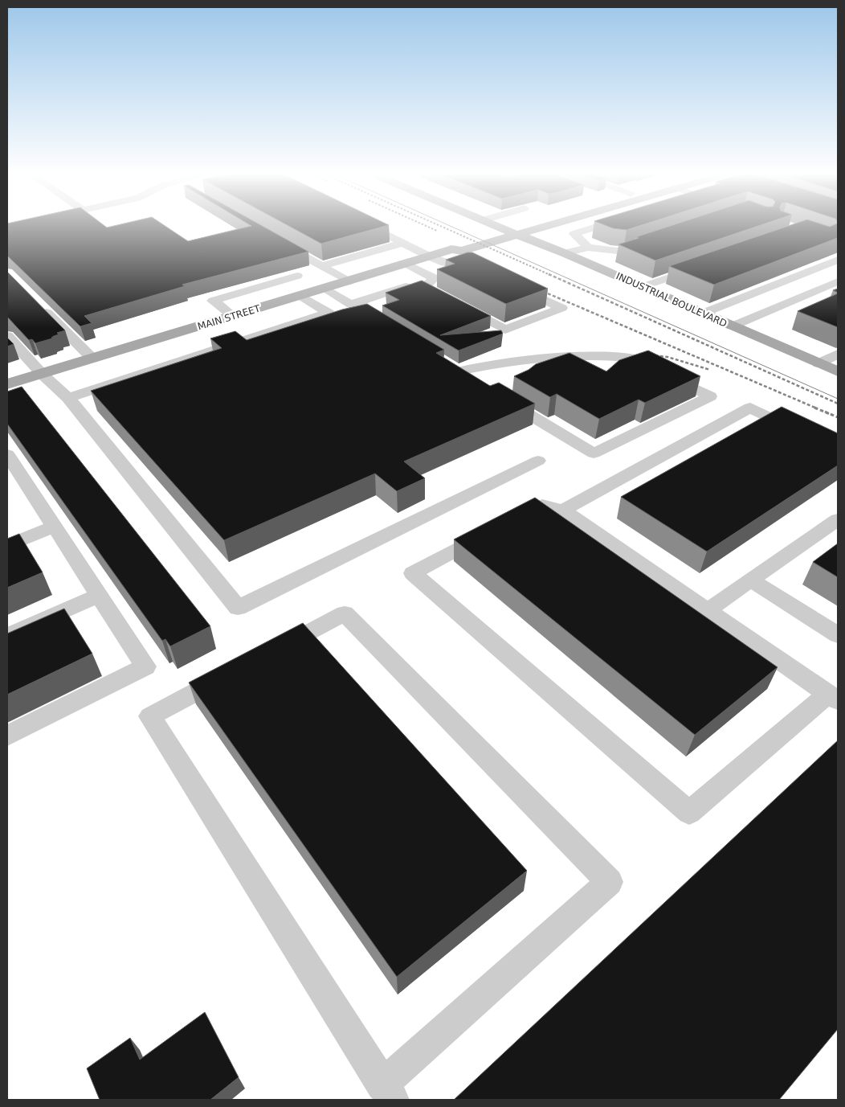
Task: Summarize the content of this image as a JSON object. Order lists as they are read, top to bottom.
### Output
{
  "streets": {
    "main road": ["INDUSTRIAL BOULEVARD", "MAIN STREET"]
  },
  "crossings": [
    ["INDUSTRIAL BOULEVARD", "MAIN STREET"]
  ]
}
